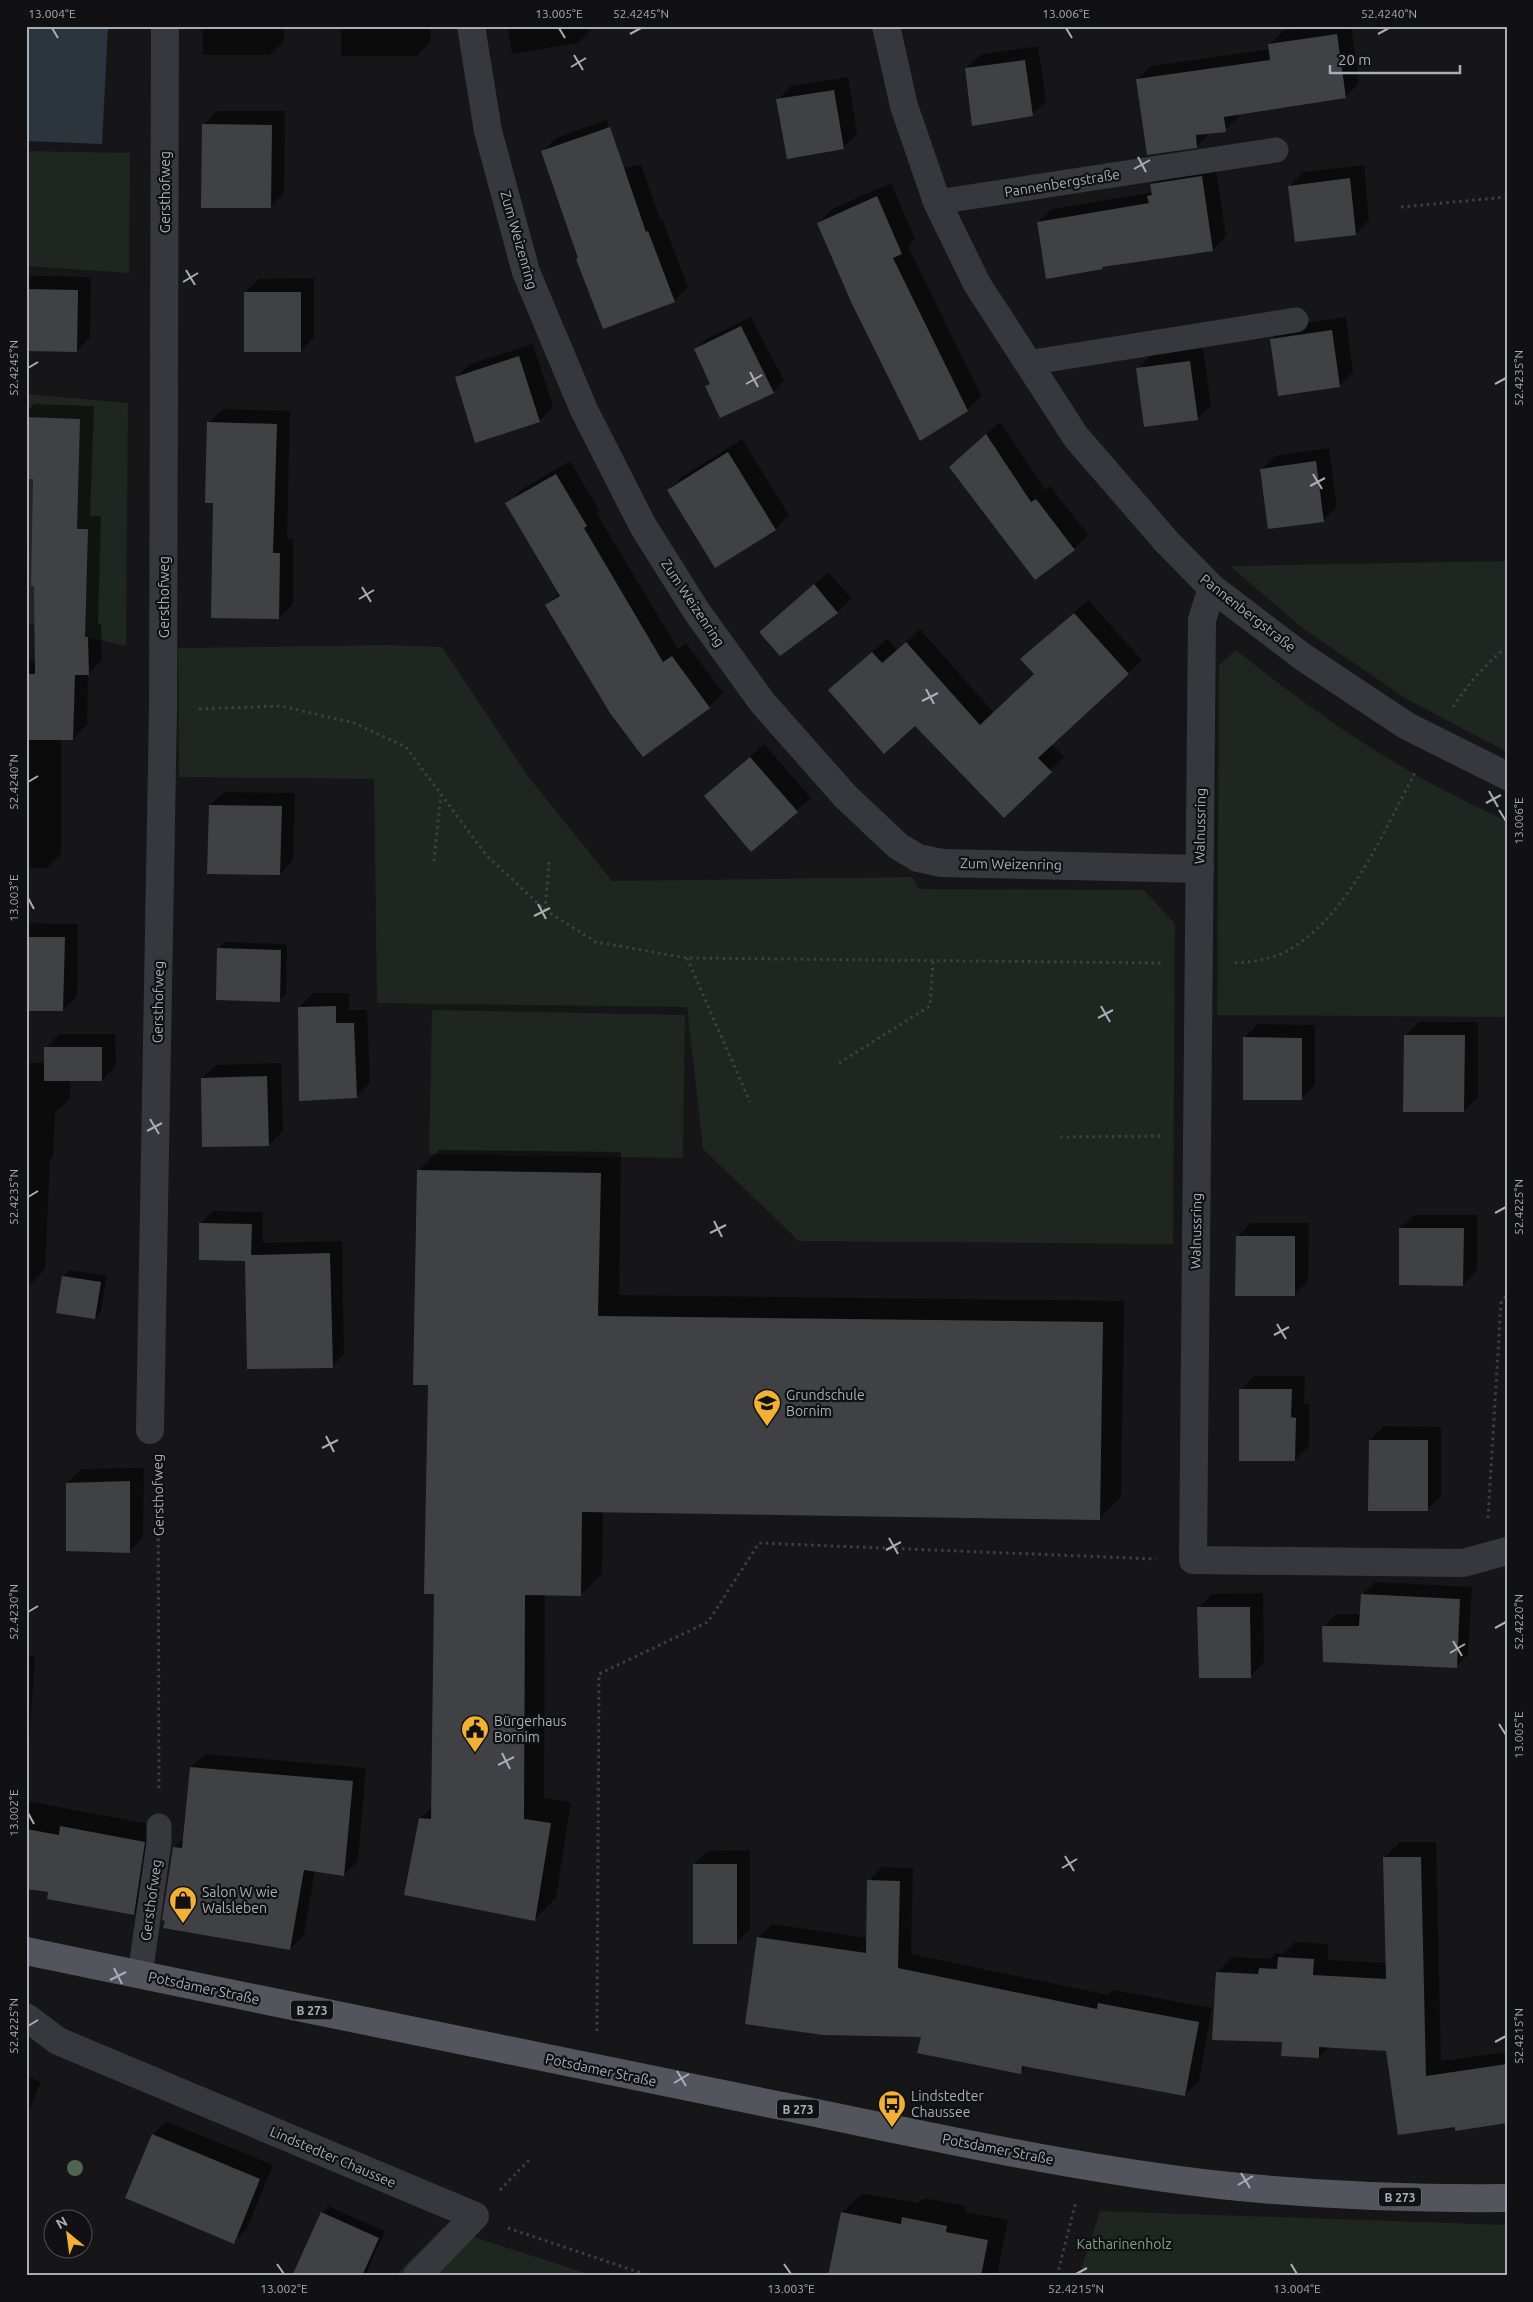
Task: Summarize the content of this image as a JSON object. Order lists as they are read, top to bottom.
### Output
{
  "streets": {
    "main road": ["Potsdamer Straße", "B 273"],
    "street": [
      "Pannenbergstraße",
      "Gersthofweg",
      "Zum Weizenring",
      "Walnussring",
      "Lindstedter Chaussee"
    ]
  },
  "crossings": [
    ["Pannenbergstraße", "Walnussring"],
    ["Gersthofweg", "Potsdamer Straße"],
    ["Zum Weizenring", "Walnussring"]
  ],
  "parks": ["Katharinenholz"],
  "places": {
    "school or university": ["Grundschule Bornim"],
    "public building": ["Bürgerhaus Bornim"],
    "shop": ["Salon W wie Walsleben"],
    "bus stop": ["Lindstedter Chaussee"]
  },
  "scale_bar": "20 m",
  "north": "top left",
  "coordinates": [
    "13.004°E",
    "13.005°E",
    "52.4245°N",
    "13.006°E",
    "52.4240°N",
    "52.4235°N",
    "13.003°E",
    "52.4225°N",
    "52.4230°N",
    "52.4220°N",
    "13.002°E",
    "52.4215°N"
  ]
}
